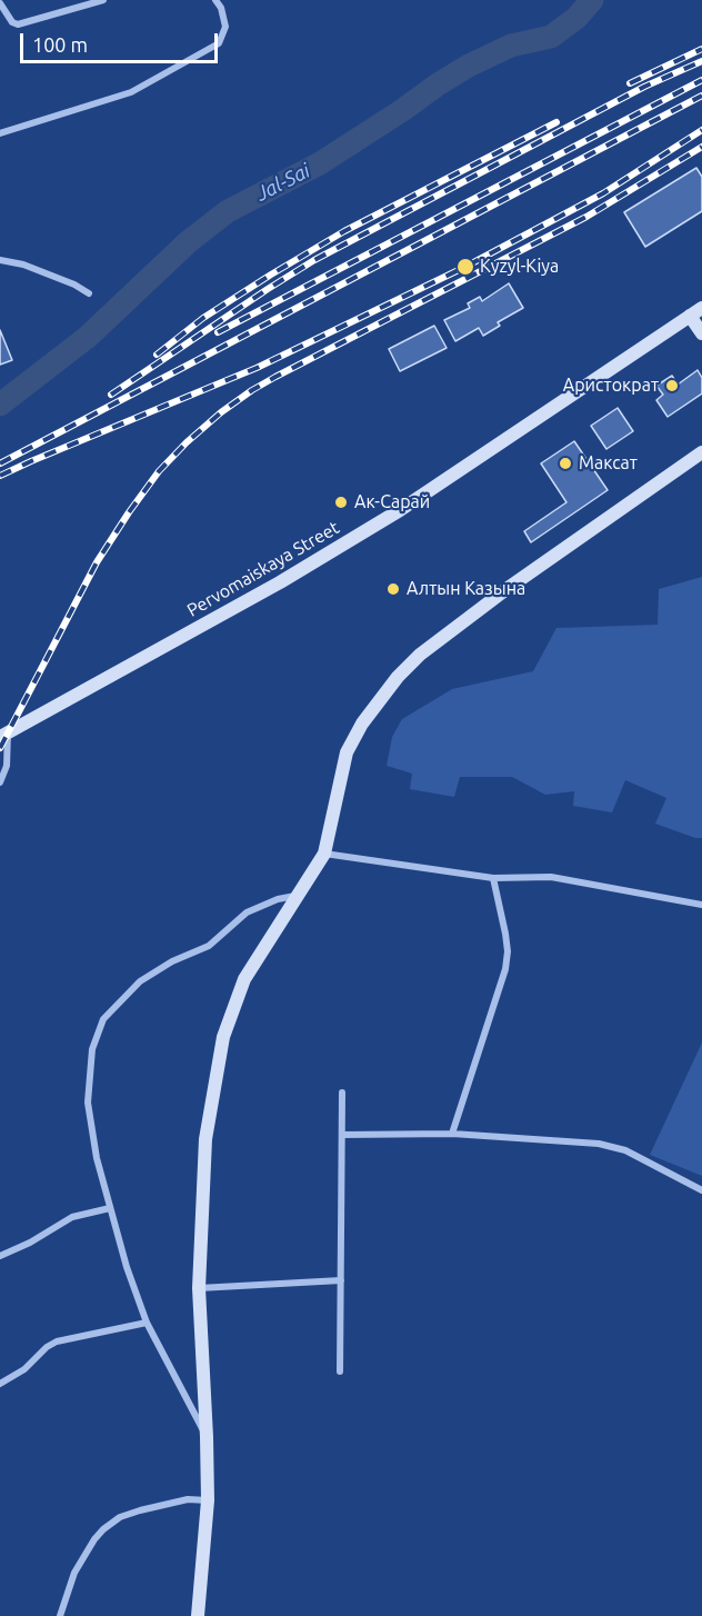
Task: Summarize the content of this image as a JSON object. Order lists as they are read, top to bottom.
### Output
{
  "streets": {
    "street": ["Pervomaiskaya Street"]
  },
  "water": ["Jal-Sai"],
  "places": [
    "Kyzyl-Kiya",
    "Аристократ",
    "Максат",
    "Ак-Сарай",
    "Алтын Казына"
  ],
  "scale_bar": "100 m"
}
